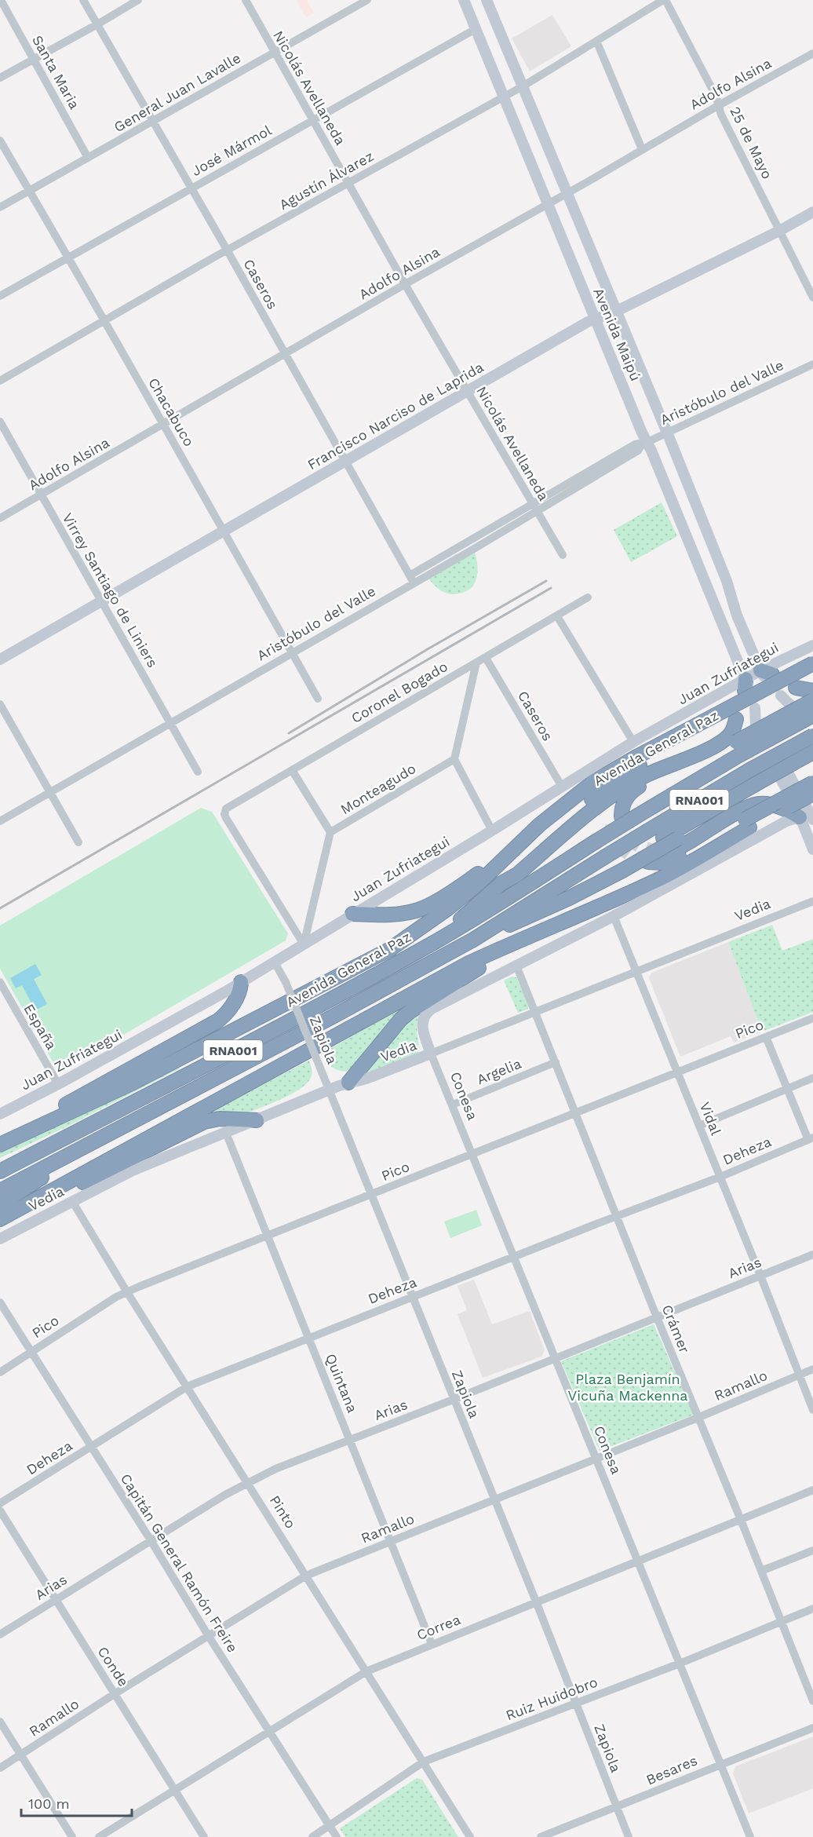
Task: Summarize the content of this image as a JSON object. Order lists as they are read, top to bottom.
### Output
{
  "streets": {
    "highway": ["Avenida General Paz", "RNA001"],
    "street": [
      "Santa Maria",
      "Adolfo Alsina",
      "Nicolás Avellaneda",
      "General Juan Lavalle",
      "25 de Mayo",
      "José Mármol",
      "Agustín Álvarez",
      "Caseros",
      "Avenida Maipú",
      "Aristóbulo del Valle",
      "Chacabuco",
      "Francisco Narciso de Laprida",
      "Virrey Santiago de Liniers",
      "Juan Zufriategui",
      "Coronel Bogado",
      "Monteagudo",
      "Vedia",
      "España",
      "Pico",
      "Zapiola",
      "Argelia",
      "Conesa",
      "Vidal",
      "Deheza",
      "Arias",
      "Crámer",
      "Quintana",
      "Ramallo",
      "Pinto",
      "Capitán General Ramón Freire",
      "Correa",
      "Conde",
      "Ruiz Huidobro",
      "Besares"
    ]
  },
  "crossings": [
    ["Santa Maria", "General Juan Lavalle"],
    ["Adolfo Alsina", "Nicolás Avellaneda"],
    ["Adolfo Alsina", "25 de Mayo"],
    ["Adolfo Alsina", "Caseros"],
    ["Adolfo Alsina", "Avenida Maipú"],
    ["Adolfo Alsina", "Chacabuco"],
    ["Adolfo Alsina", "Virrey Santiago de Liniers"],
    ["Nicolás Avellaneda", "General Juan Lavalle"],
    ["Nicolás Avellaneda", "José Mármol"],
    ["Nicolás Avellaneda", "Agustín Álvarez"],
    ["Nicolás Avellaneda", "Aristóbulo del Valle"],
    ["Nicolás Avellaneda", "Francisco Narciso de Laprida"],
    ["General Juan Lavalle", "Caseros"],
    ["General Juan Lavalle", "Chacabuco"],
    ["25 de Mayo", "Agustín Álvarez"],
    ["25 de Mayo", "Francisco Narciso de Laprida"],
    ["José Mármol", "Caseros"],
    ["José Mármol", "Avenida Maipú"],
    ["José Mármol", "Chacabuco"],
    ["Agustín Álvarez", "Caseros"],
    ["Agustín Álvarez", "Avenida Maipú"],
    ["Agustín Álvarez", "Chacabuco"],
    ["Caseros", "Aristóbulo del Valle"],
    ["Caseros", "Francisco Narciso de Laprida"],
    ["Caseros", "Juan Zufriategui"],
    ["Caseros", "Coronel Bogado"],
    ["Avenida Maipú", "Aristóbulo del Valle"],
    ["Avenida Maipú", "Francisco Narciso de Laprida"],
    ["Avenida Maipú", "Juan Zufriategui"],
    ["Aristóbulo del Valle", "Chacabuco"],
    ["Aristóbulo del Valle", "Virrey Santiago de Liniers"],
    ["Chacabuco", "Francisco Narciso de Laprida"],
    ["Francisco Narciso de Laprida", "Virrey Santiago de Liniers"],
    ["Juan Zufriategui", "Coronel Bogado"],
    ["Juan Zufriategui", "Monteagudo"],
    ["Juan Zufriategui", "España"],
    ["Juan Zufriategui", "Zapiola"],
    ["Coronel Bogado", "Monteagudo"],
    ["Vedia", "Zapiola"],
    ["Vedia", "Conesa"],
    ["Vedia", "Vidal"],
    ["Vedia", "Crámer"],
    ["Vedia", "Quintana"],
    ["Vedia", "Pinto"],
    ["Pico", "Zapiola"],
    ["Pico", "Conesa"],
    ["Pico", "Vidal"],
    ["Pico", "Crámer"],
    ["Pico", "Quintana"],
    ["Pico", "Pinto"],
    ["Pico", "Capitán General Ramón Freire"],
    ["Zapiola", "Deheza"],
    ["Zapiola", "Arias"],
    ["Zapiola", "Ramallo"],
    ["Zapiola", "Correa"],
    ["Zapiola", "Ruiz Huidobro"],
    ["Zapiola", "Besares"],
    ["Argelia", "Conesa"],
    ["Argelia", "Crámer"],
    ["Conesa", "Deheza"],
    ["Conesa", "Arias"],
    ["Conesa", "Crámer"],
    ["Conesa", "Ramallo"],
    ["Conesa", "Correa"],
    ["Conesa", "Ruiz Huidobro"],
    ["Conesa", "Besares"],
    ["Vidal", "Deheza"],
    ["Vidal", "Arias"],
    ["Vidal", "Ramallo"],
    ["Deheza", "Crámer"],
    ["Deheza", "Quintana"],
    ["Deheza", "Pinto"],
    ["Deheza", "Capitán General Ramón Freire"],
    ["Arias", "Crámer"],
    ["Arias", "Quintana"],
    ["Arias", "Pinto"],
    ["Arias", "Capitán General Ramón Freire"],
    ["Arias", "Conde"],
    ["Crámer", "Ramallo"],
    ["Crámer", "Correa"],
    ["Crámer", "Ruiz Huidobro"],
    ["Quintana", "Ramallo"],
    ["Quintana", "Correa"],
    ["Ramallo", "Pinto"],
    ["Ramallo", "Capitán General Ramón Freire"],
    ["Ramallo", "Conde"],
    ["Pinto", "Correa"],
    ["Pinto", "Ruiz Huidobro"],
    ["Capitán General Ramón Freire", "Correa"],
    ["Capitán General Ramón Freire", "Ruiz Huidobro"],
    ["Correa", "Conde"]
  ],
  "parks": ["Plaza Benjamín Vicuña Mackenna"],
  "scale_bar": "100 m"
}
